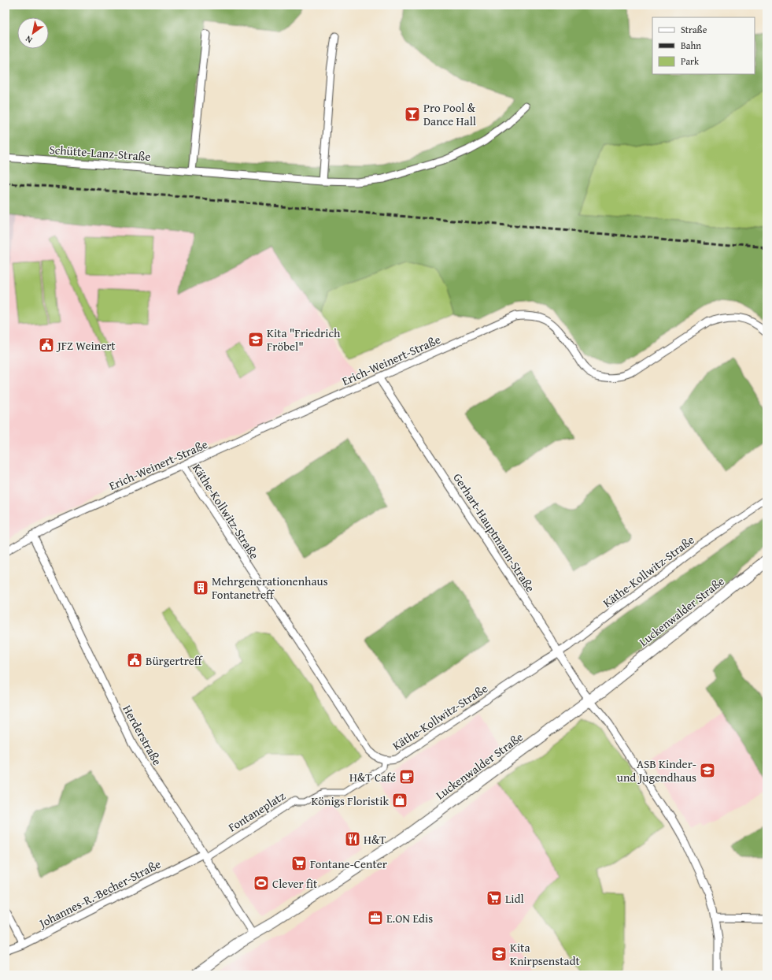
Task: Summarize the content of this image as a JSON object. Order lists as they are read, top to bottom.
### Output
{
  "streets": {
    "main road": ["Luckenwalder Straße"],
    "street": [
      "Schütte-Lanz-Straße",
      "Erich-Weinert-Straße",
      "Käthe-Kollwitz-Straße",
      "Gerhart-Hauptmann-Straße",
      "Herderstraße",
      "Fontaneplatz",
      "Johannes-R.-Becher-Straße"
    ]
  },
  "crossings": [
    ["Erich-Weinert-Straße", "Käthe-Kollwitz-Straße"],
    ["Erich-Weinert-Straße", "Gerhart-Hauptmann-Straße"],
    ["Erich-Weinert-Straße", "Herderstraße"],
    ["Käthe-Kollwitz-Straße", "Gerhart-Hauptmann-Straße"],
    ["Käthe-Kollwitz-Straße", "Fontaneplatz"],
    ["Gerhart-Hauptmann-Straße", "Luckenwalder Straße"],
    ["Luckenwalder Straße", "Herderstraße"],
    ["Herderstraße", "Fontaneplatz"],
    ["Herderstraße", "Johannes-R.-Becher-Straße"],
    ["Fontaneplatz", "Johannes-R.-Becher-Straße"]
  ],
  "places": {
    "bar": ["Pro Pool & Dance Hall"],
    "school or university": ["Kita \"Friedrich Fröbel\"", "ASB Kinder- und Jugendhaus", "Kita Knirpsenstadt"],
    "public building": ["JFZ Weinert", "Bürgertreff"],
    "building": ["Mehrgenerationenhaus Fontanetreff"],
    "cafe": ["H&T Café"],
    "shop": ["Königs Floristik"],
    "restaurant": ["H&T"],
    "supermarket": ["Fontane-Center", "Lidl"],
    "sports": ["Clever fit"],
    "office": ["E.ON Edis"]
  },
  "legend": ["Straße", "Bahn", "Park"],
  "north": "bottom left"
}
